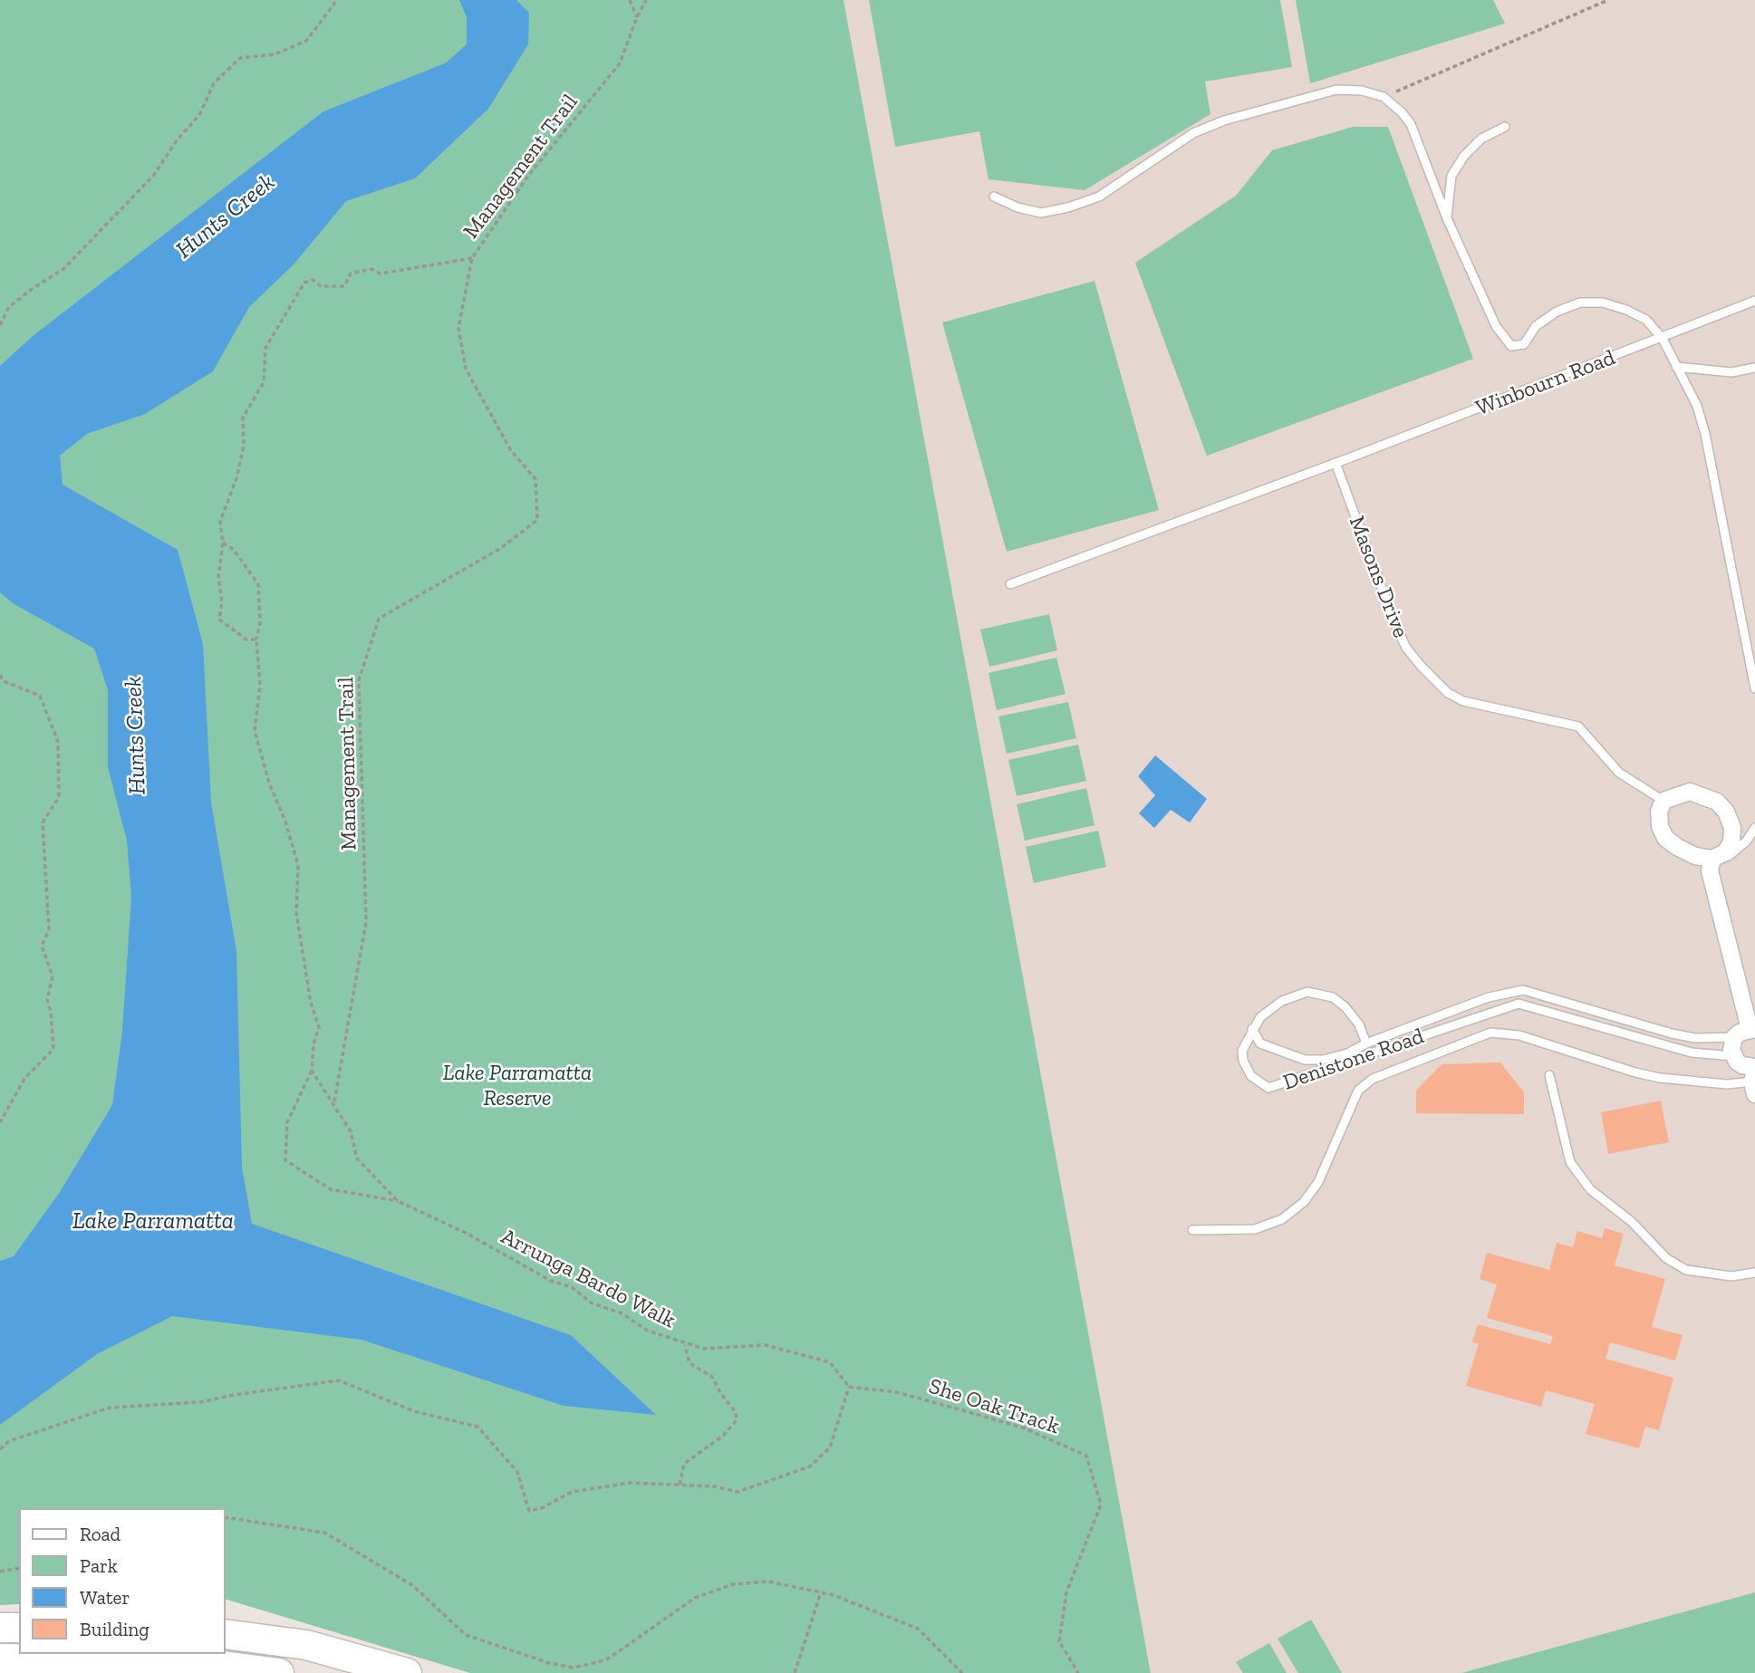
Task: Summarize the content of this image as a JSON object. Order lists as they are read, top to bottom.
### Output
{
  "streets": {
    "lane": ["Winbourn Road", "Masons Drive", "Denistone Road"],
    "path": ["Management Trail", "Arrunga Bardo Walk", "She Oak Track"]
  },
  "crossings": [
    ["Management Trail", "Arrunga Bardo Walk"],
    ["Winbourn Road", "Masons Drive"],
    ["Arrunga Bardo Walk", "She Oak Track"]
  ],
  "water": ["Hunts Creek", "Lake Parramatta"],
  "parks": ["Lake Parramatta Reserve"],
  "legend": [
    "Road",
    "Park",
    "Water",
    "Building"
  ]
}
